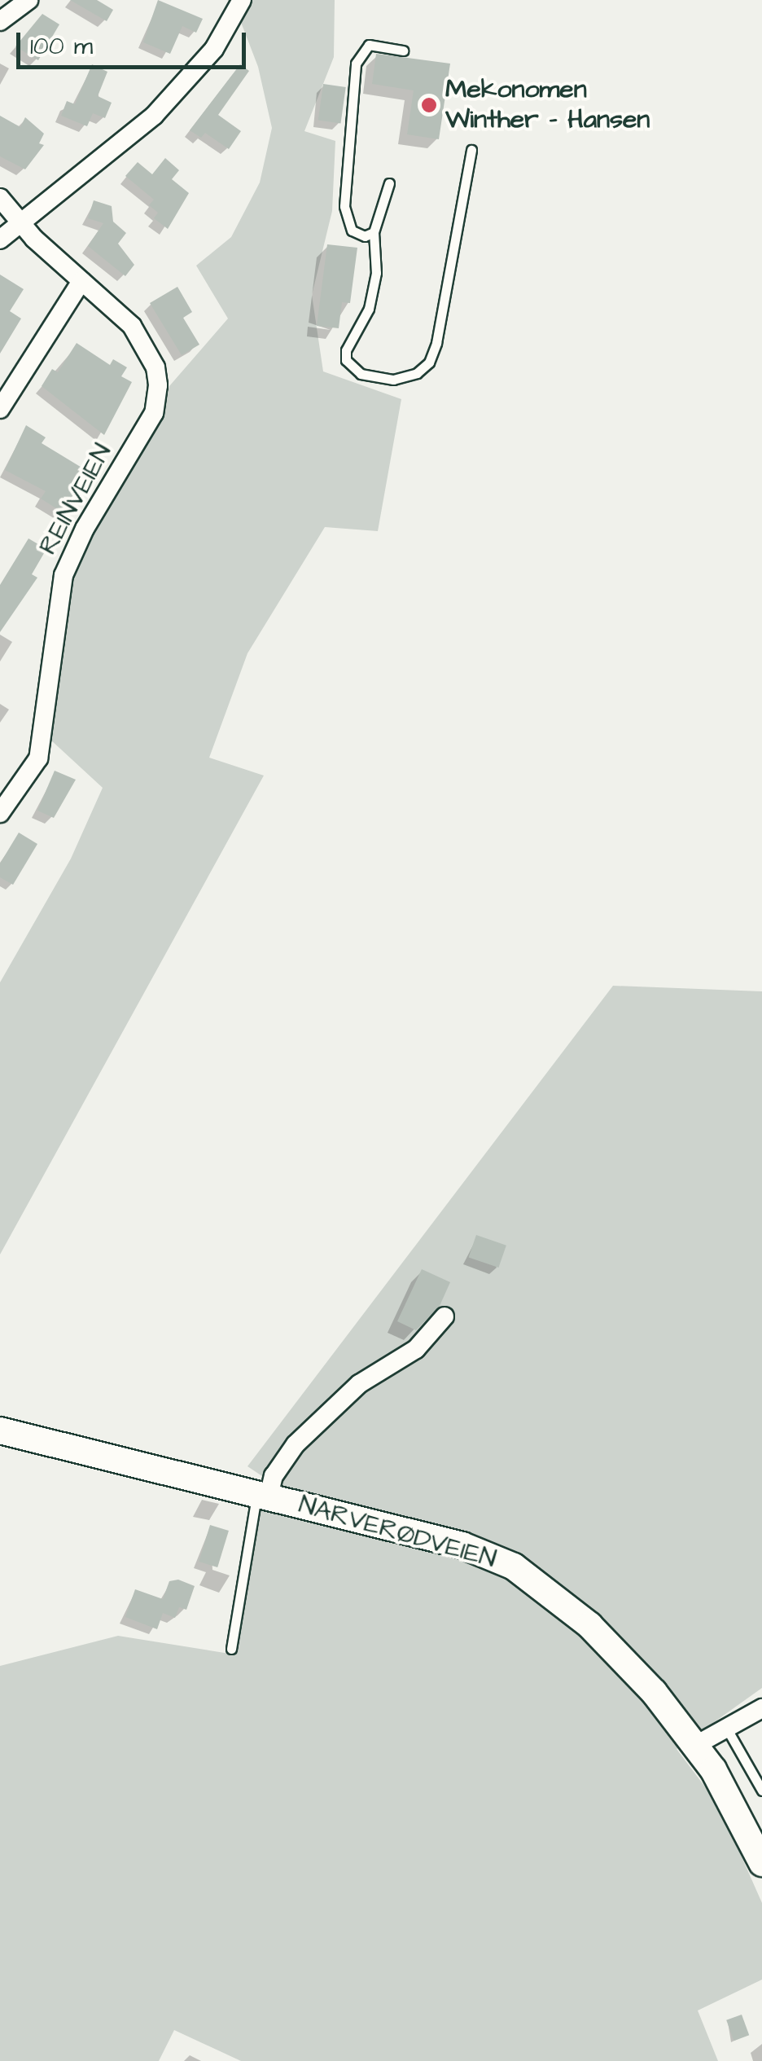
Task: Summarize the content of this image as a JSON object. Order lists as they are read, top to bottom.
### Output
{
  "streets": {
    "main road": ["NARVERØDVEIEN"],
    "street": ["REINVEIEN"]
  },
  "places": ["Mekonomen Winther - Hansen"],
  "scale_bar": "100 m"
}
